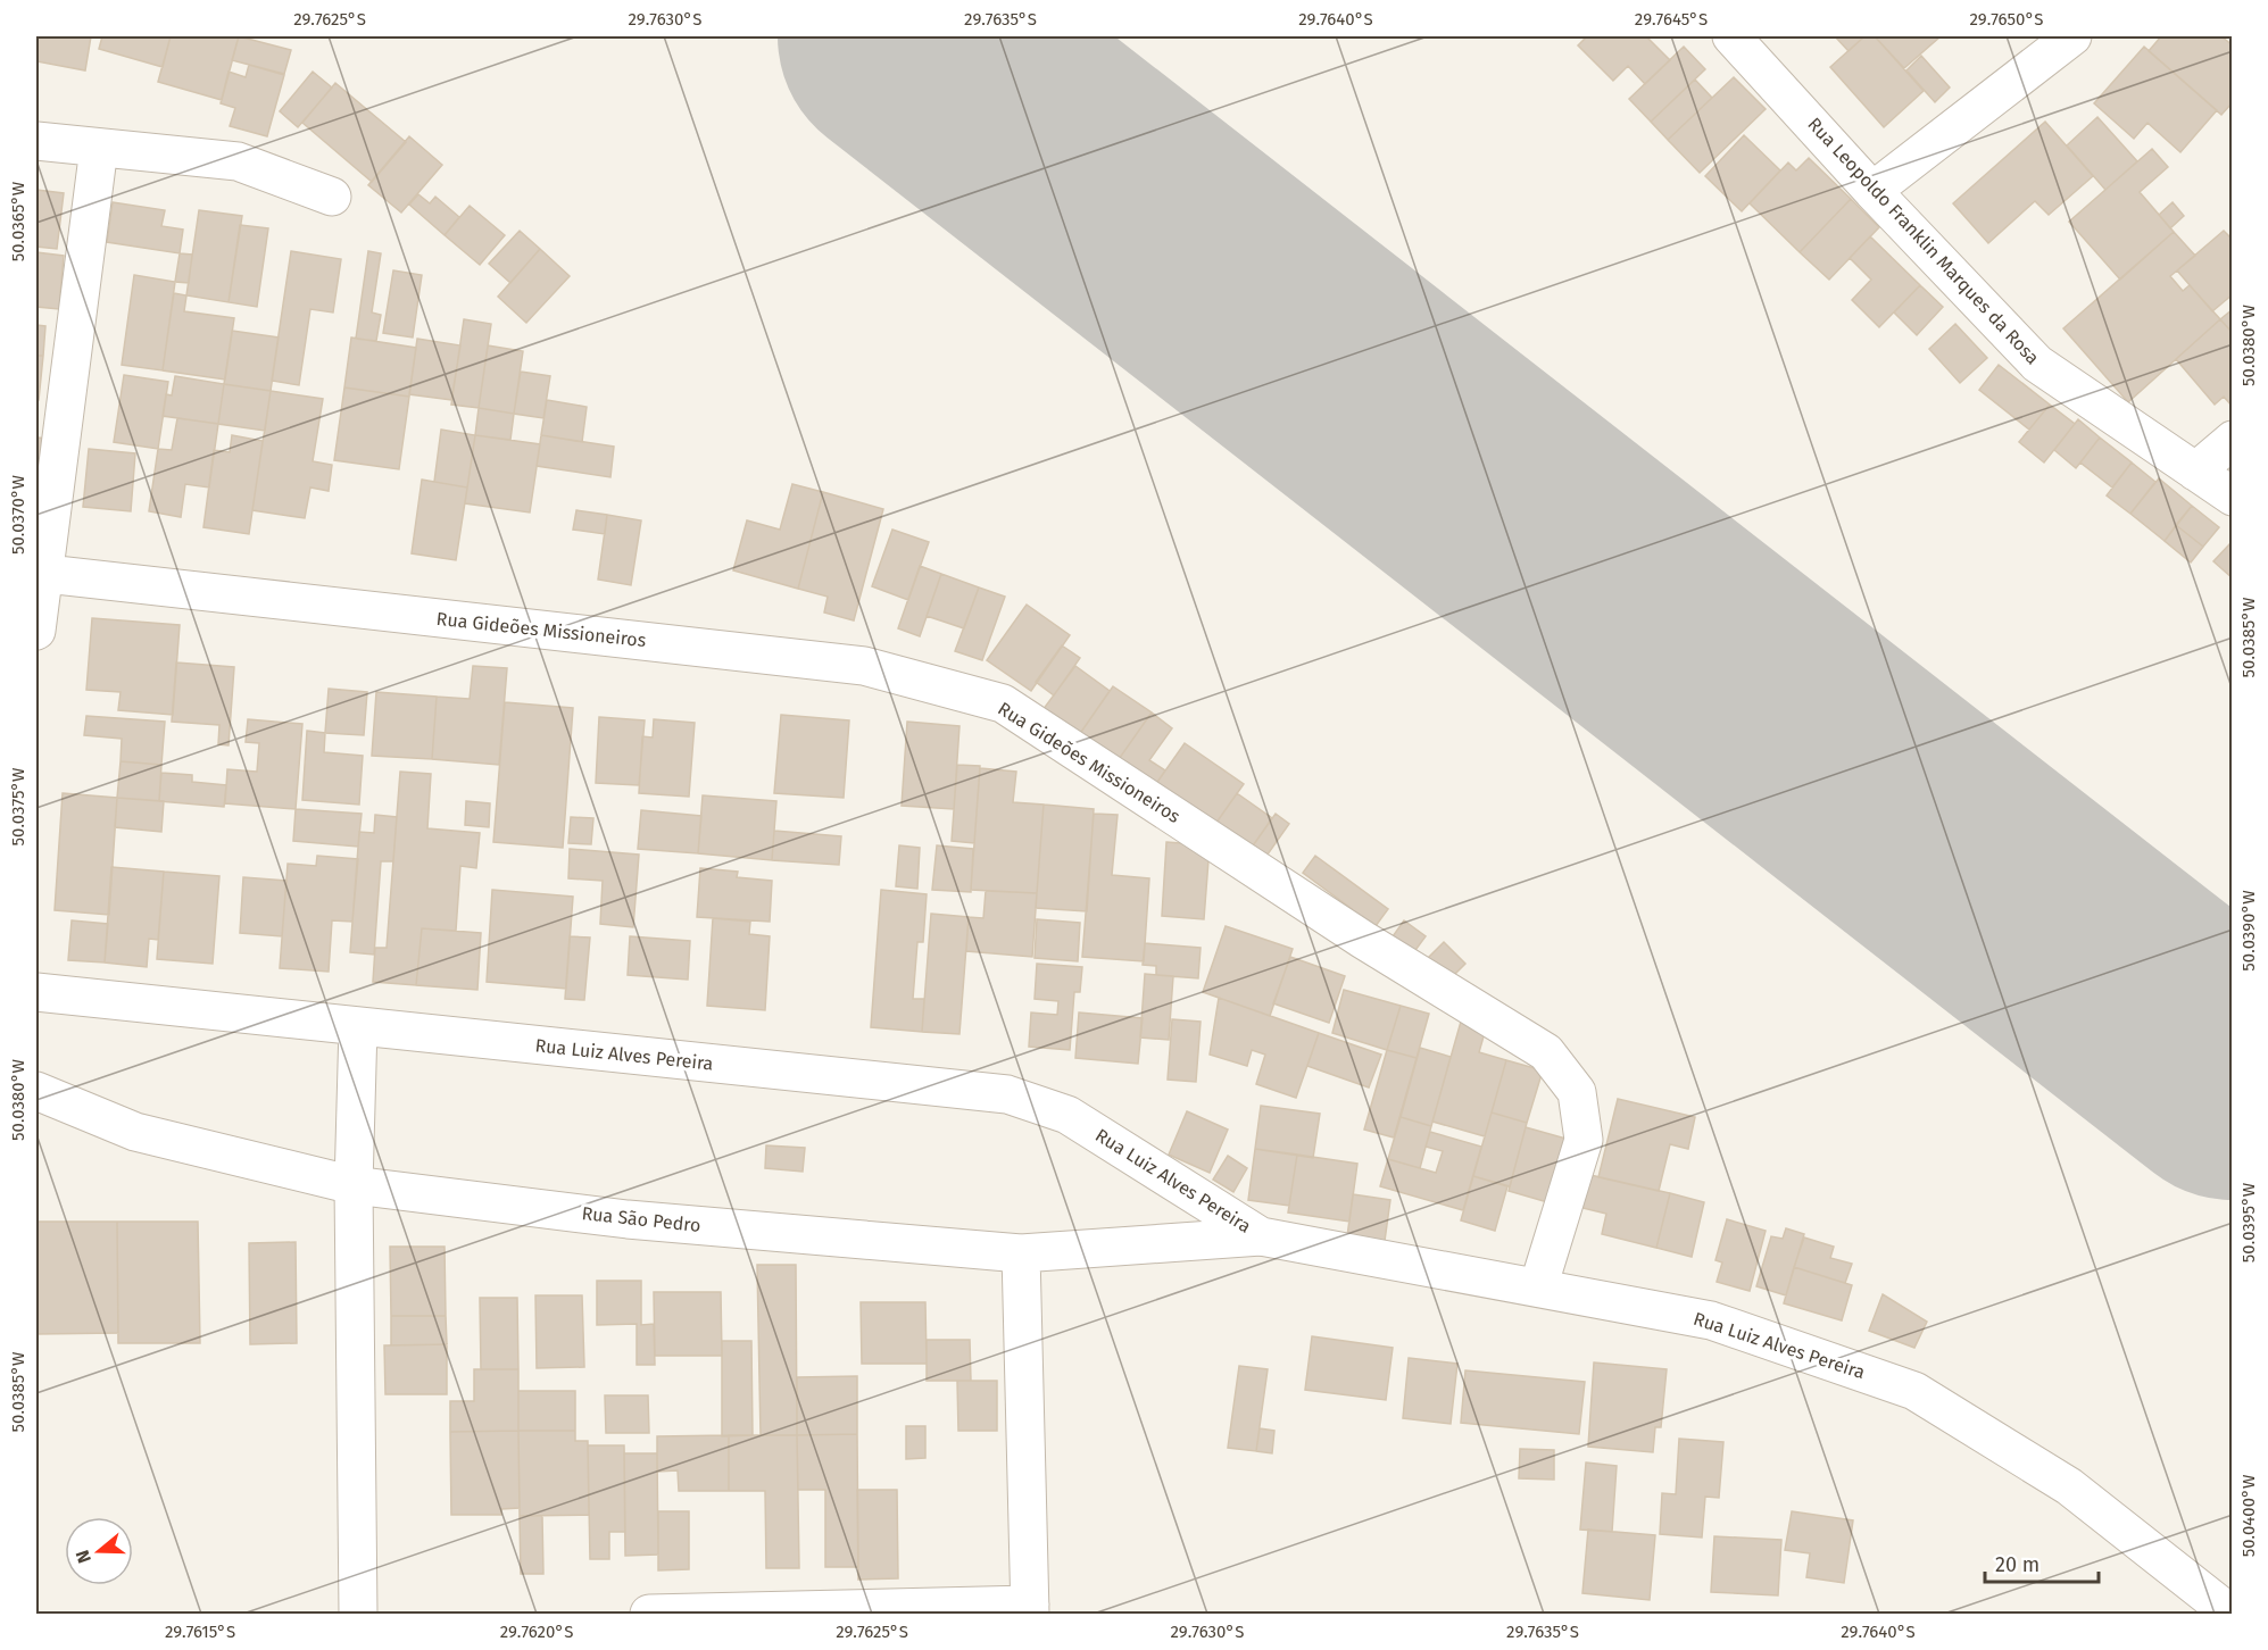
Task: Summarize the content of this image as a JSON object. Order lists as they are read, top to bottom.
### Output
{
  "streets": {
    "street": [
      "Rua Leopoldo Franklin Marques da Rosa",
      "Rua Gideões Missioneiros",
      "Rua Luiz Alves Pereira",
      "Rua São Pedro"
    ]
  },
  "crossings": [
    ["Rua Gideões Missioneiros", "Rua Luiz Alves Pereira"],
    ["Rua Luiz Alves Pereira", "Rua São Pedro"]
  ],
  "scale_bar": "20 m",
  "north": "left",
  "coordinates": [
    "29.7625°S",
    "29.7630°S",
    "29.7635°S",
    "29.7640°S",
    "29.7645°S",
    "29.7650°S",
    "50.0365°W",
    "50.0380°W",
    "50.0370°W",
    "50.0385°W",
    "50.0375°W",
    "50.0390°W",
    "50.0395°W",
    "50.0400°W",
    "29.7615°S",
    "29.7620°S"
  ]
}
